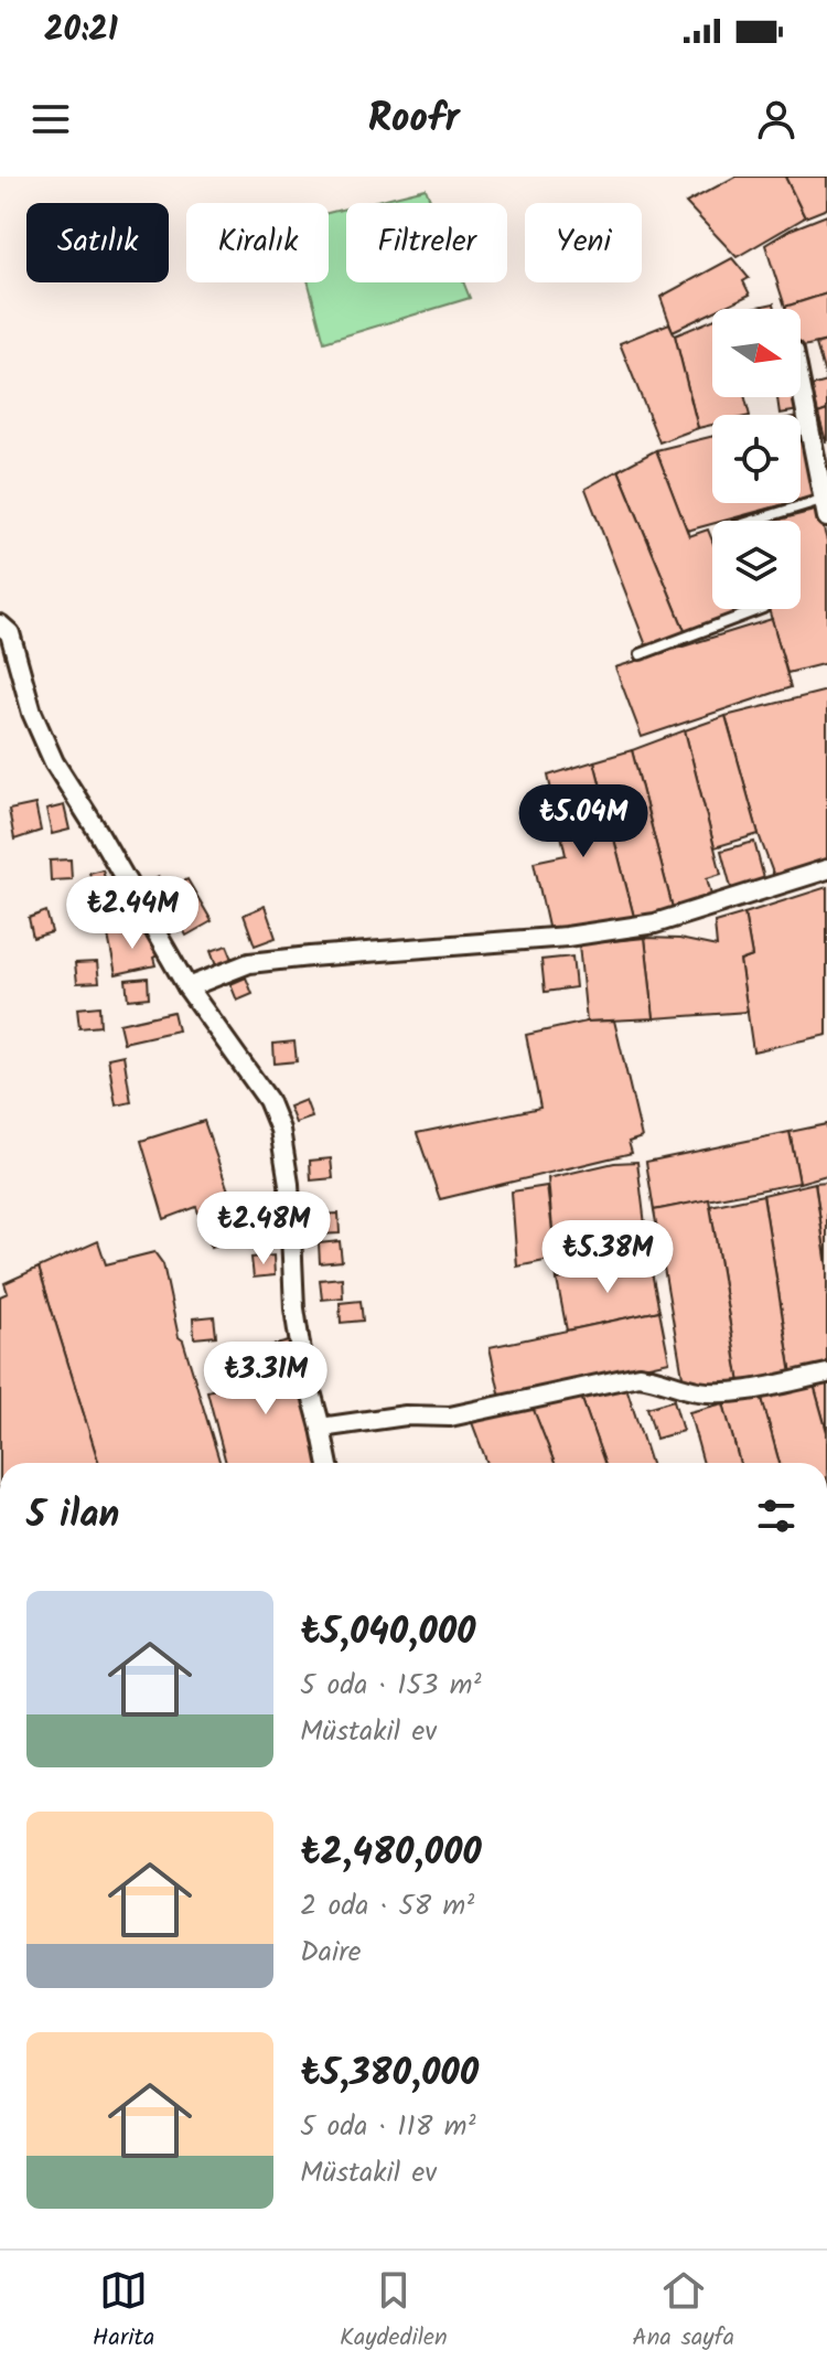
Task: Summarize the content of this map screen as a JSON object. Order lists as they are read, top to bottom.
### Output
{
  "north": "right",
  "page": {
    "status": "20:21",
    "header": "Roofr",
    "chip": [
      "Satılık",
      "Kiralık",
      "Filtreler",
      "Yeni"
    ],
    "price": [
      "₺5.04M",
      "₺2.44M",
      "₺2.48M",
      "₺5.38M",
      "₺3.31M"
    ],
    "heading": "5 ilan",
    "list": [
      {
        "name": "₺5,040,000",
        "note": "5 oda · 153 m² · Müstakil ev"
      },
      {
        "name": "₺2,480,000",
        "note": "2 oda · 58 m² · Daire"
      },
      {
        "name": "₺5,380,000",
        "note": "5 oda · 118 m² · Müstakil ev"
      }
    ],
    "tabs": ["Harita", "Kaydedilen", "Ana sayfa"]
  }
}
